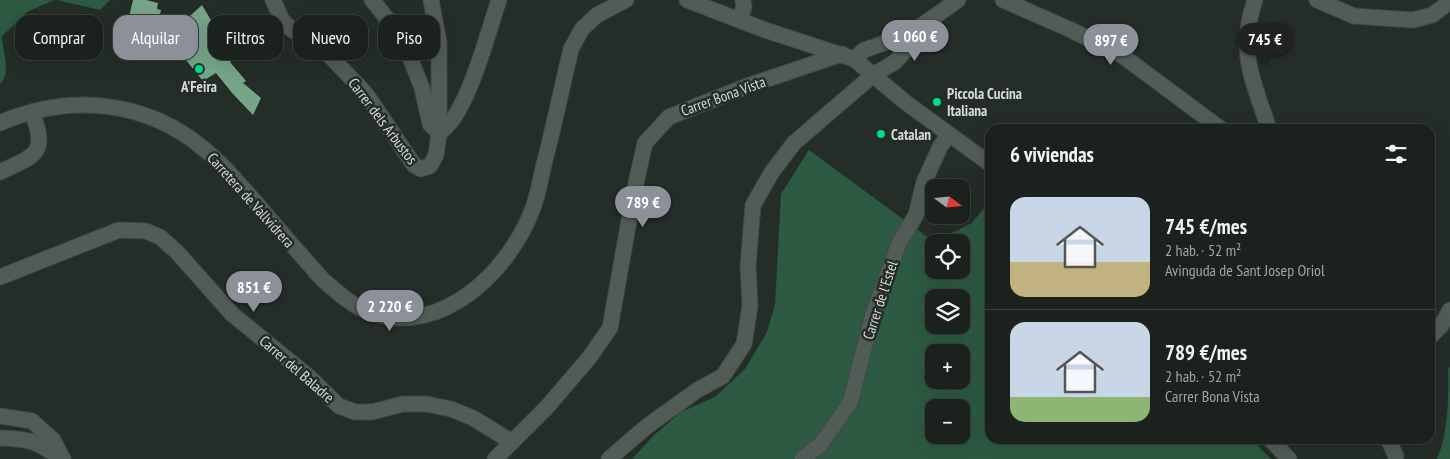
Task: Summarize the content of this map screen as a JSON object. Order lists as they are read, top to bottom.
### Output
{
  "streets": {
    "street": [
      "Carrer Bona Vista",
      "Carrer dels Arbustos",
      "Carretera de Vallvidrera",
      "Carrer de l'Estel",
      "Carrer del Baladre"
    ]
  },
  "crossings": [
    ["Carrer Bona Vista", "Carrer del Baladre"]
  ],
  "places": ["A'Feira", "Piccola Cucina Italiana", "Catalan"],
  "north": "right",
  "page": {
    "chip": [
      "Comprar",
      "Alquilar",
      "Filtros",
      "Nuevo",
      "Piso"
    ],
    "price": [
      "1 060 €",
      "745 €",
      "897 €",
      "789 €",
      "851 €",
      "2 220 €"
    ],
    "heading": "6 viviendas",
    "map_buttons": ["+", "−"],
    "list": [
      {
        "name": "745 €/mes",
        "note": "2 hab. · 52 m² · Avinguda de Sant Josep Oriol"
      },
      {
        "name": "789 €/mes",
        "note": "2 hab. · 52 m² · Carrer Bona Vista"
      }
    ]
  }
}
